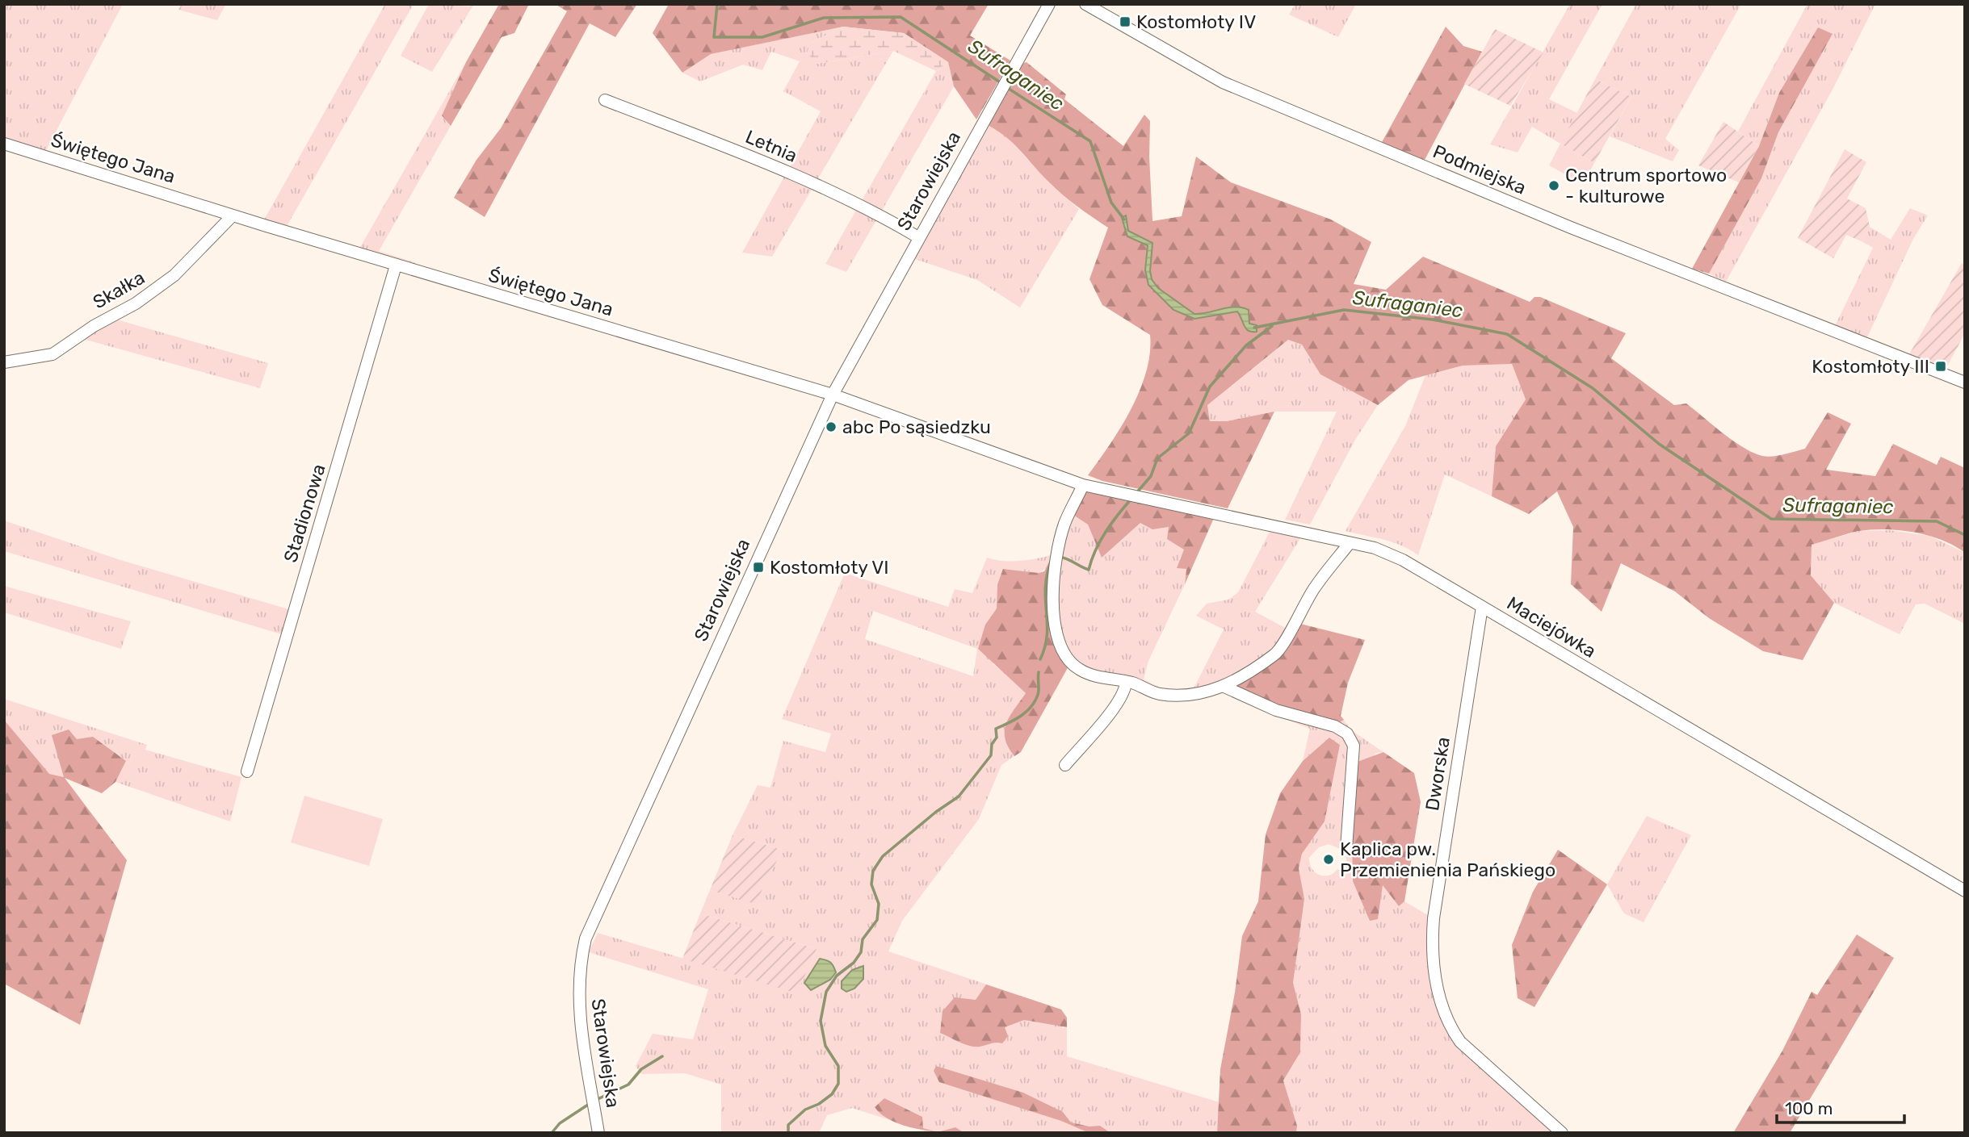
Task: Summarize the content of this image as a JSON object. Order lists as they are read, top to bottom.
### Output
{
  "streets": {
    "street": [
      "Letnia",
      "Świętego Jana",
      "Podmiejska",
      "Starowiejska",
      "Skałka",
      "Stadionowa",
      "Maciejówka",
      "Dworska"
    ]
  },
  "crossings": [
    ["Letnia", "Starowiejska"],
    ["Świętego Jana", "Starowiejska"],
    ["Świętego Jana", "Skałka"],
    ["Świętego Jana", "Stadionowa"],
    ["Świętego Jana", "Maciejówka"],
    ["Maciejówka", "Dworska"]
  ],
  "water": ["Sufraganiec"],
  "places": {
    "transit": ["Kostomłoty IV", "Kostomłoty III", "Kostomłoty VI"],
    "other": ["Centrum sportowo - kulturowe", "abc Po sąsiedzku", "Kaplica pw. Przemienienia Pańskiego"]
  },
  "scale_bar": "100 m"
}
